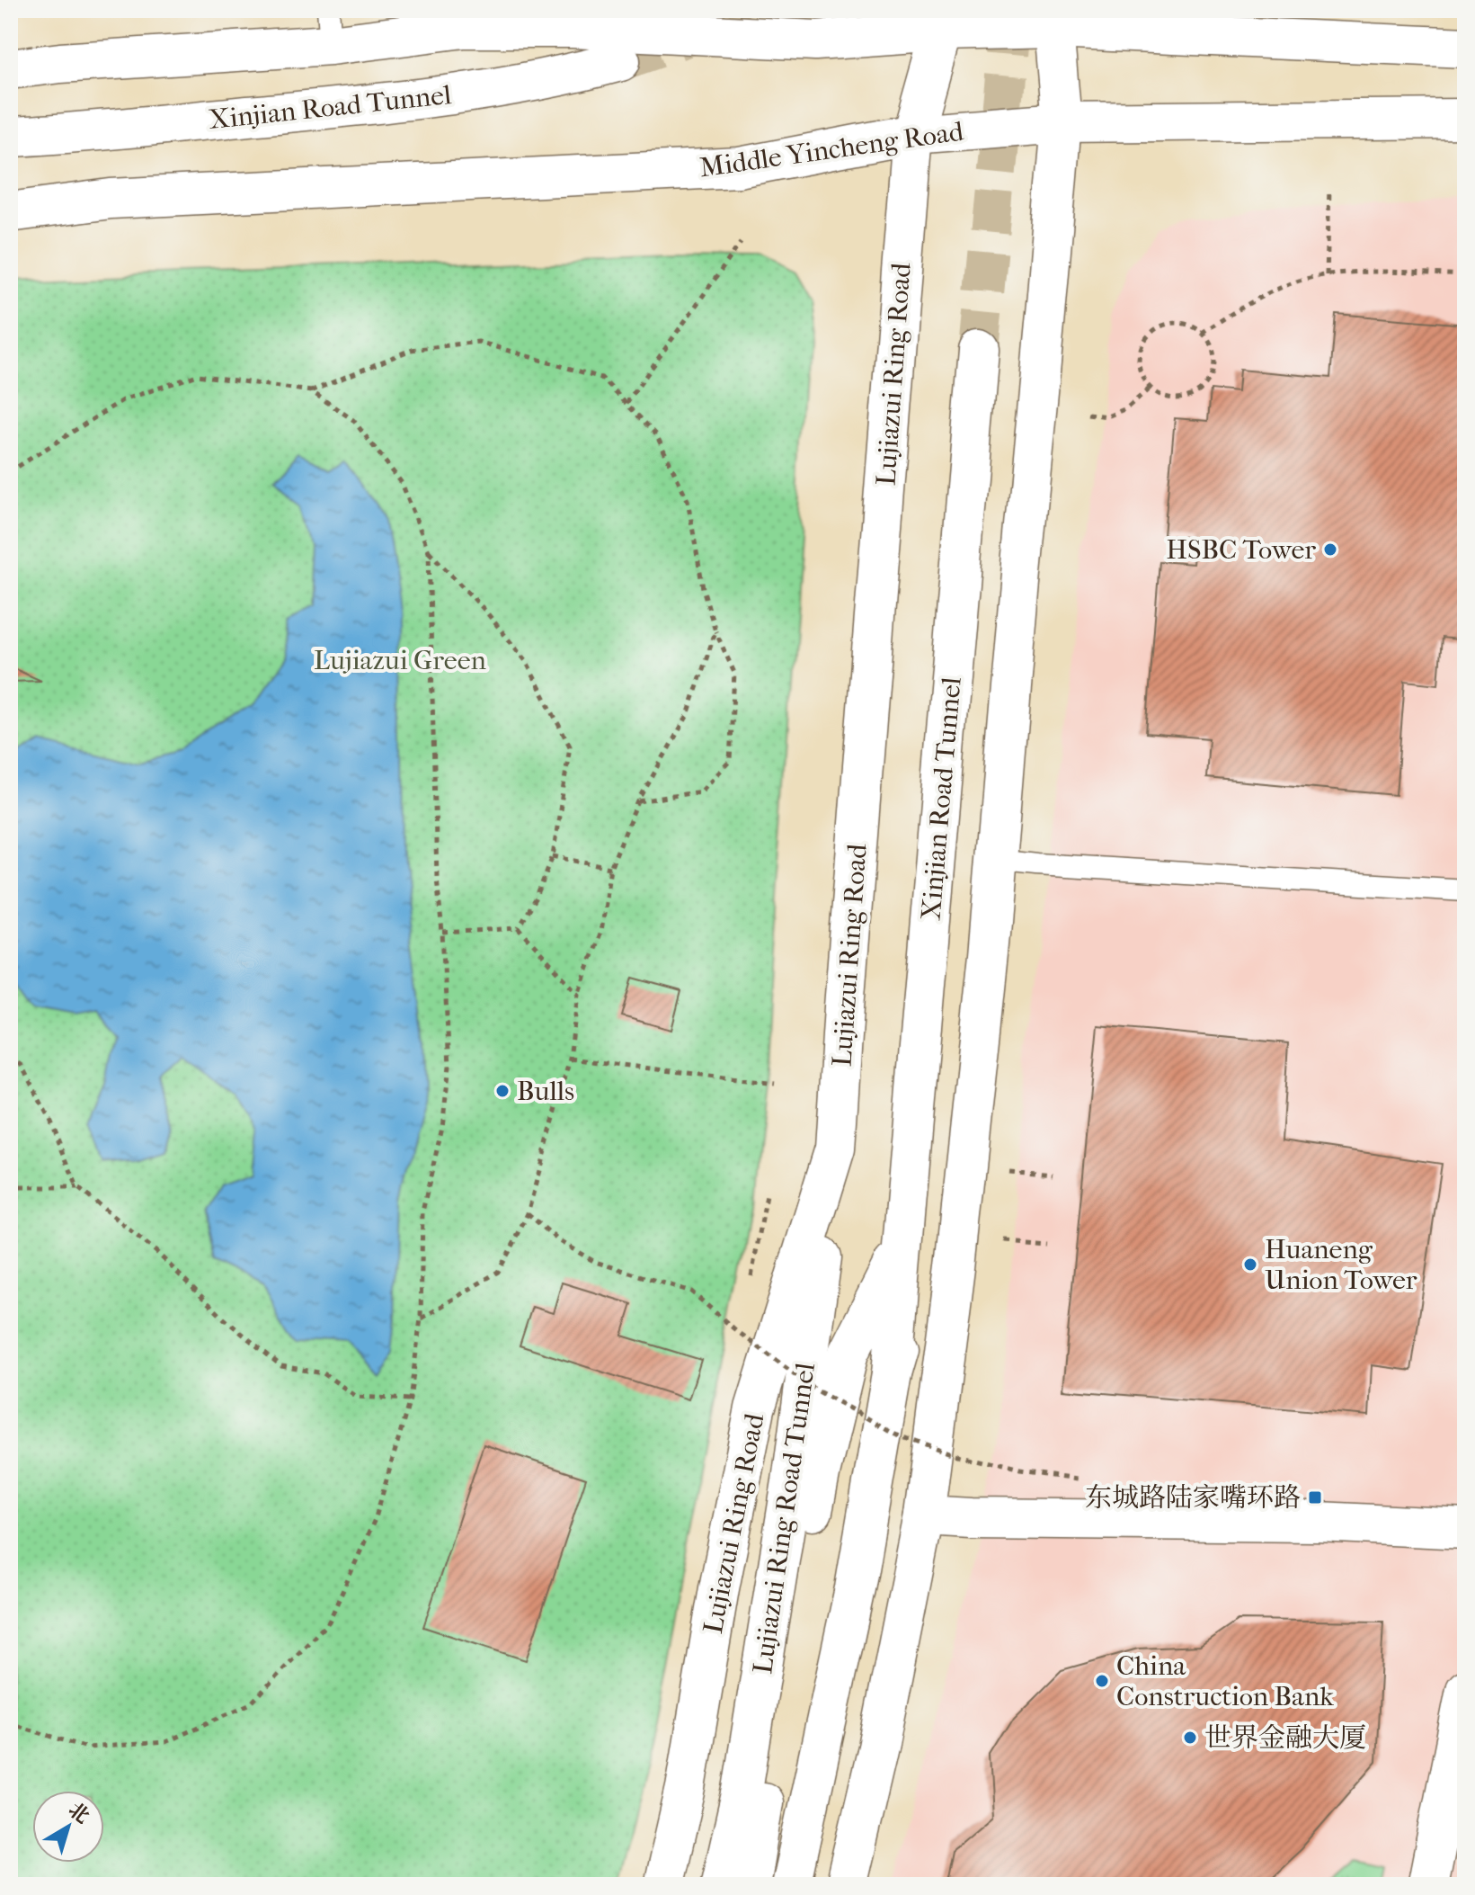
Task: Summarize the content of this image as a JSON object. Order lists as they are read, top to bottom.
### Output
{
  "streets": {
    "main road": [
      "Xinjian Road Tunnel",
      "Middle Yincheng Road",
      "Lujiazui Ring Road",
      "Lujiazui Ring Road Tunnel"
    ]
  },
  "crossings": [
    ["Middle Yincheng Road", "Lujiazui Ring Road"],
    ["Lujiazui Ring Road", "Lujiazui Ring Road Tunnel"]
  ],
  "parks": ["Lujiazui Green"],
  "places": {
    "other": [
      "HSBC Tower",
      "Bulls",
      "Huaneng Union Tower",
      "China Construction Bank",
      "世界金融大厦"
    ],
    "transit": ["东城路陆家嘴环路"]
  },
  "north": "top right"
}
